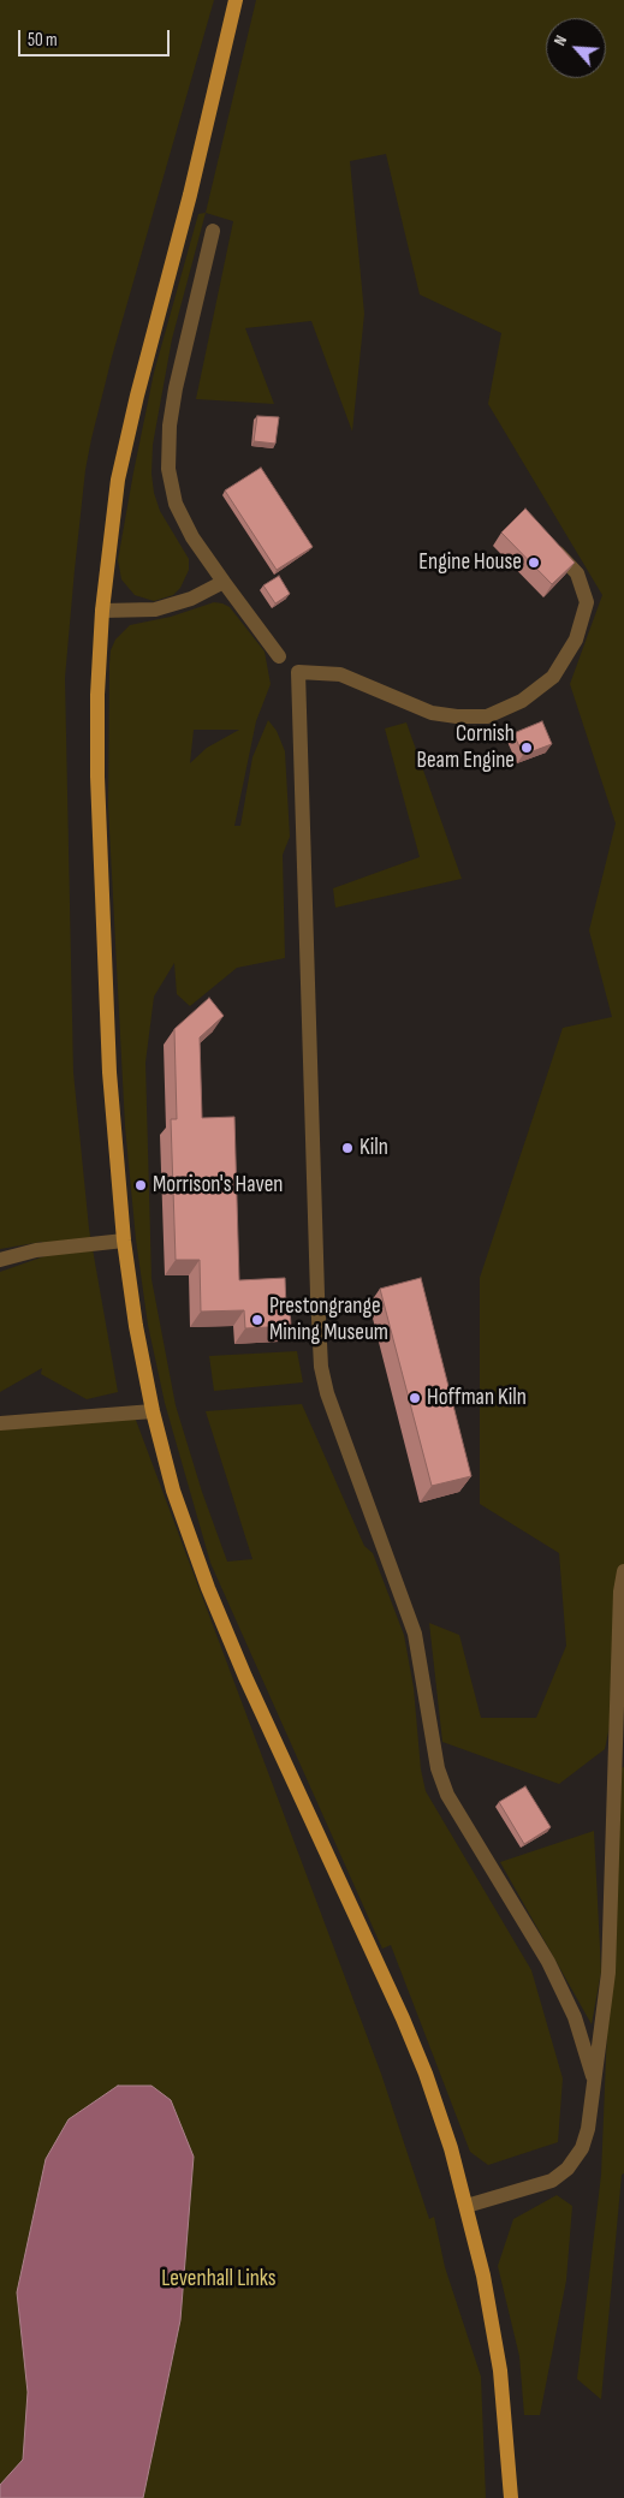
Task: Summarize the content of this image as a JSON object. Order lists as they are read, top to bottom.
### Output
{
  "parks": ["Levenhall Links"],
  "places": [
    "Engine House",
    "Cornish Beam Engine",
    "Kiln",
    "Morrison's Haven",
    "Prestongrange Mining Museum",
    "Hoffman Kiln"
  ],
  "scale_bar": "50 m",
  "north": "top left"
}
